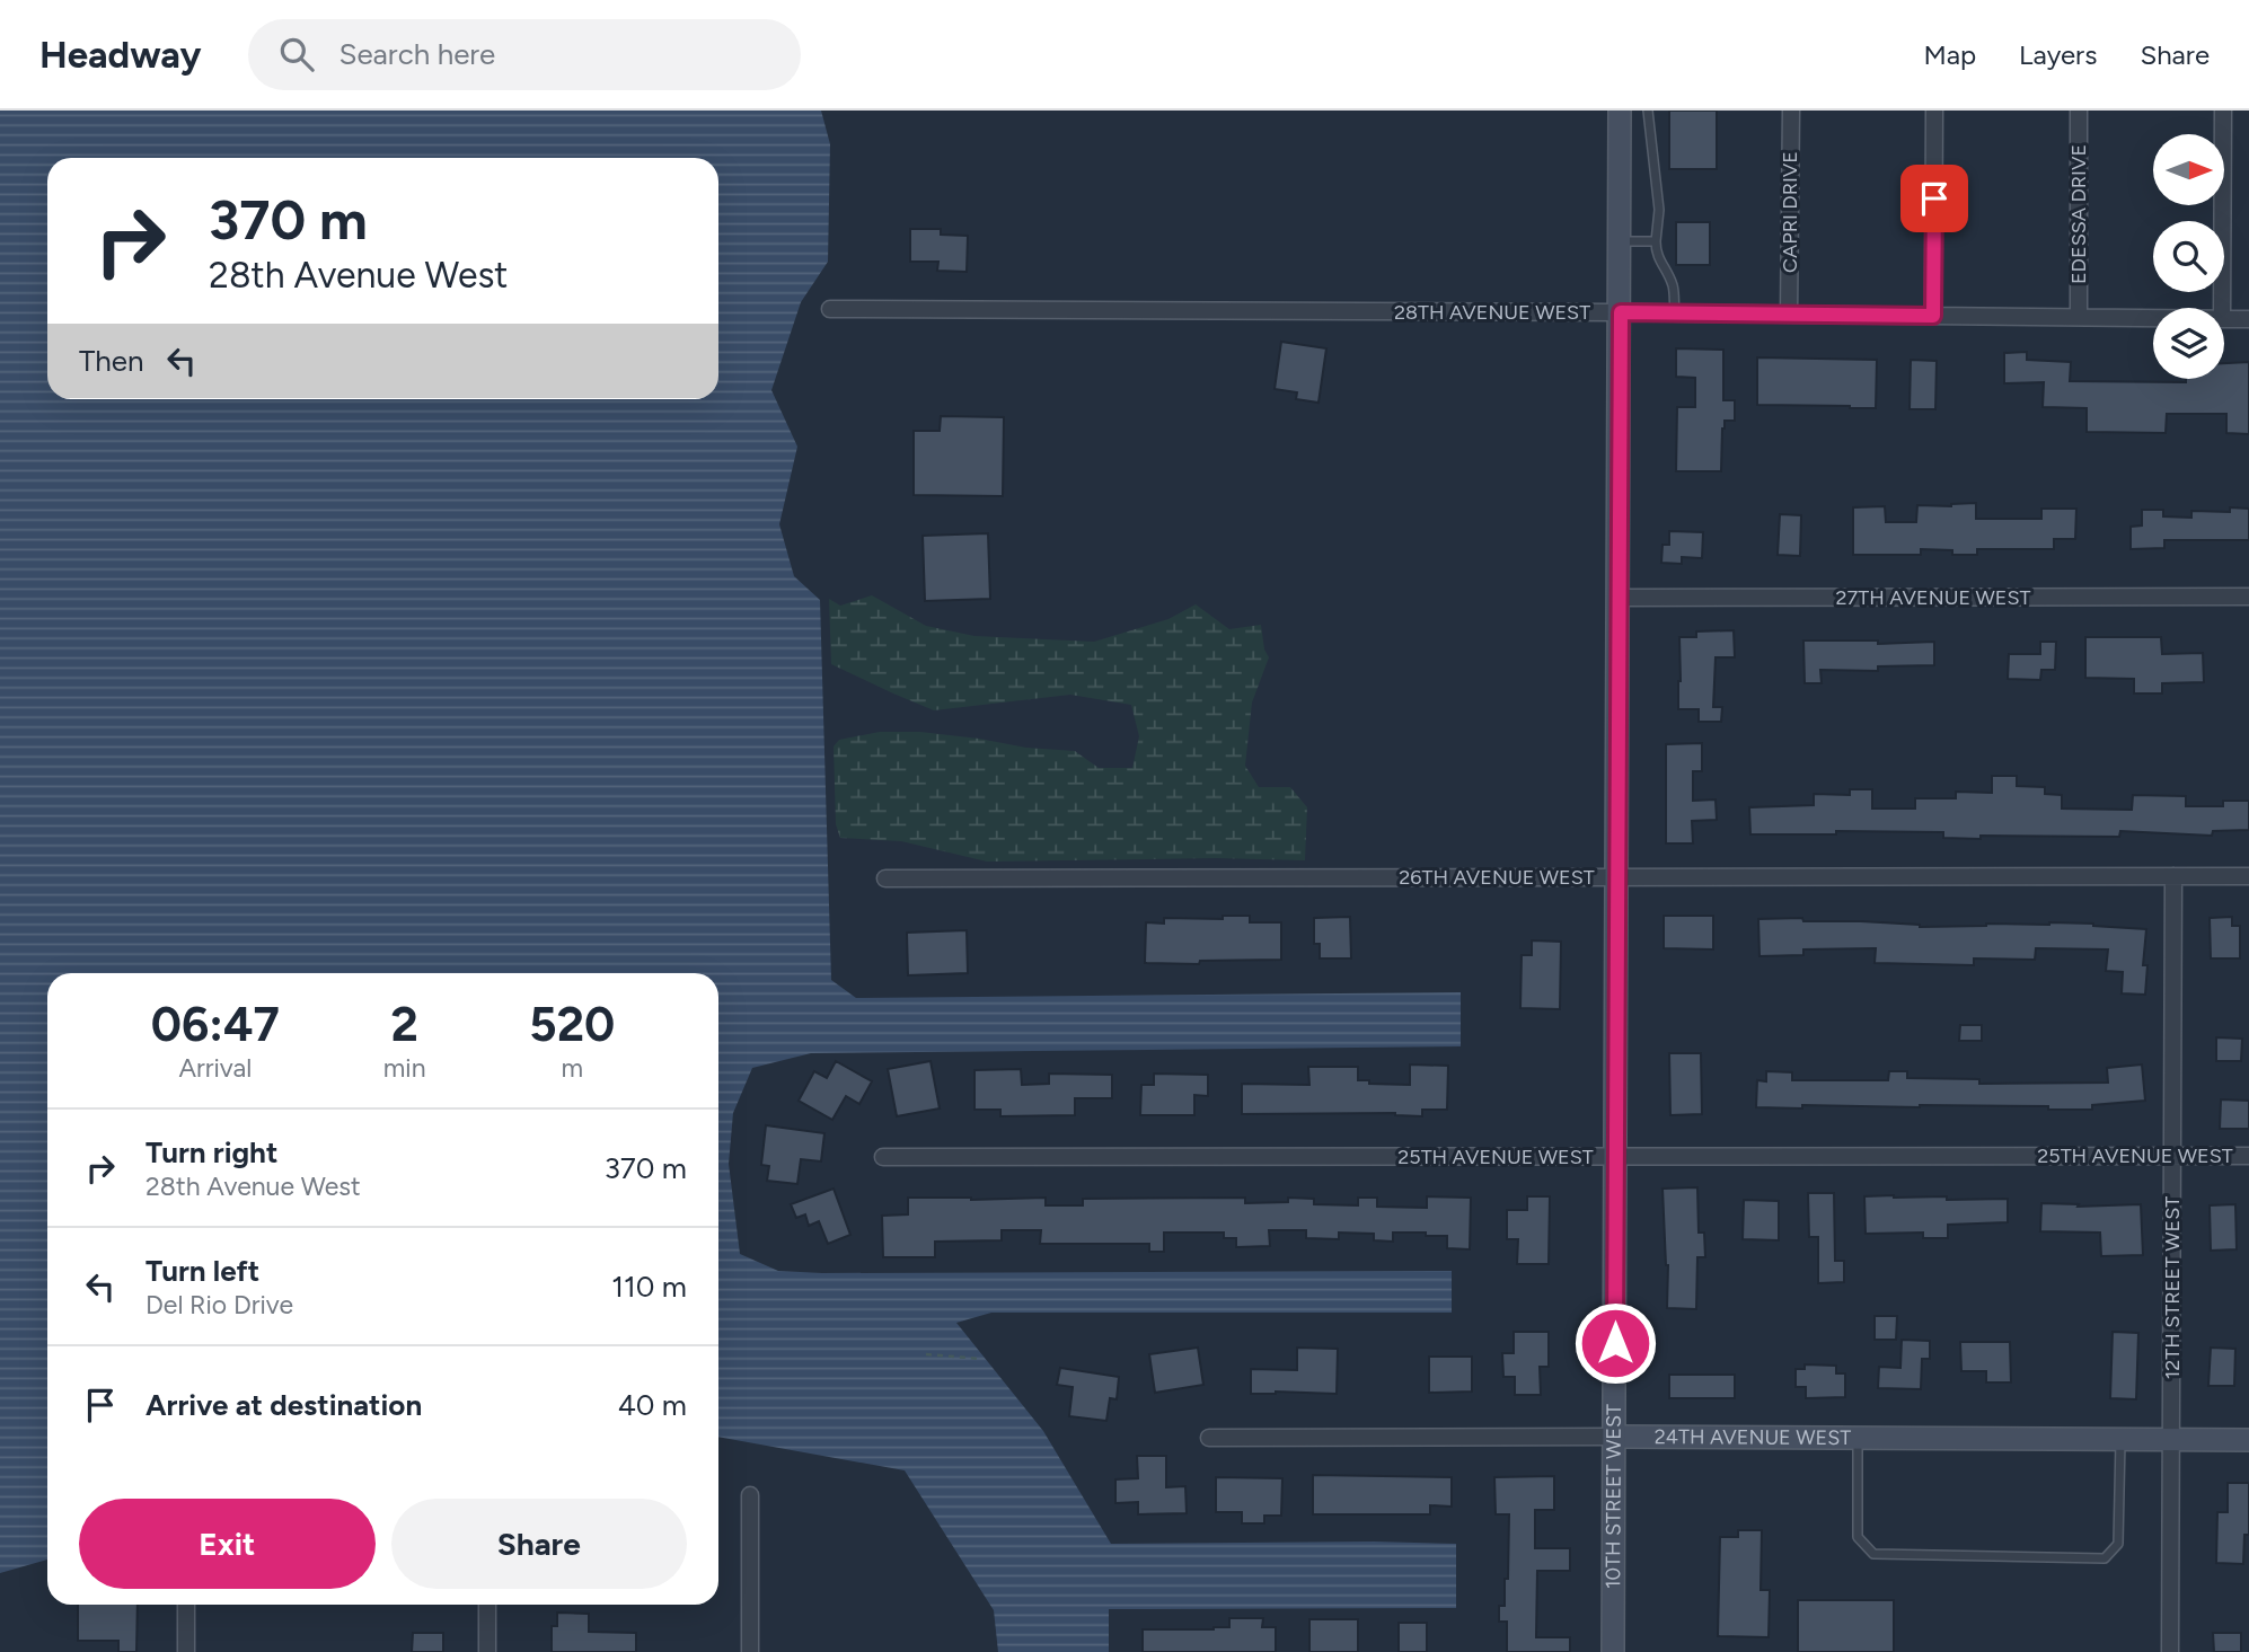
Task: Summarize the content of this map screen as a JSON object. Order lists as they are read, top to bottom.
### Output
{
  "streets": {
    "street": [
      "CAPRI DRIVE",
      "EDESSA DRIVE",
      "28TH AVENUE WEST",
      "27TH AVENUE WEST",
      "26TH AVENUE WEST",
      "25TH AVENUE WEST",
      "12TH STREET WEST",
      "24TH AVENUE WEST",
      "10TH STREET WEST"
    ]
  },
  "crossings": [
    ["CAPRI DRIVE", "28TH AVENUE WEST"],
    ["EDESSA DRIVE", "28TH AVENUE WEST"],
    ["28TH AVENUE WEST", "10TH STREET WEST"],
    ["27TH AVENUE WEST", "10TH STREET WEST"],
    ["26TH AVENUE WEST", "12TH STREET WEST"],
    ["26TH AVENUE WEST", "10TH STREET WEST"],
    ["25TH AVENUE WEST", "12TH STREET WEST"],
    ["25TH AVENUE WEST", "10TH STREET WEST"],
    ["12TH STREET WEST", "24TH AVENUE WEST"],
    ["24TH AVENUE WEST", "10TH STREET WEST"]
  ],
  "north": "right",
  "page": {
    "header": "Headway",
    "search": "Search here",
    "nav": ["Map", "Layers", "Share"],
    "turn": ["370 m", "28th Avenue West"],
    "then": "Then",
    "eta": [
      "06:47",
      "Arrival",
      "2",
      "min",
      "520",
      "m"
    ],
    "list": [
      {
        "name": "Turn right",
        "note": "28th Avenue West",
        "value": "370 m"
      },
      {
        "name": "Turn left",
        "note": "Del Rio Drive",
        "value": "110 m"
      },
      {
        "name": "Arrive at destination",
        "value": "40 m"
      }
    ],
    "buttons": ["Exit", "Share"]
  }
}
